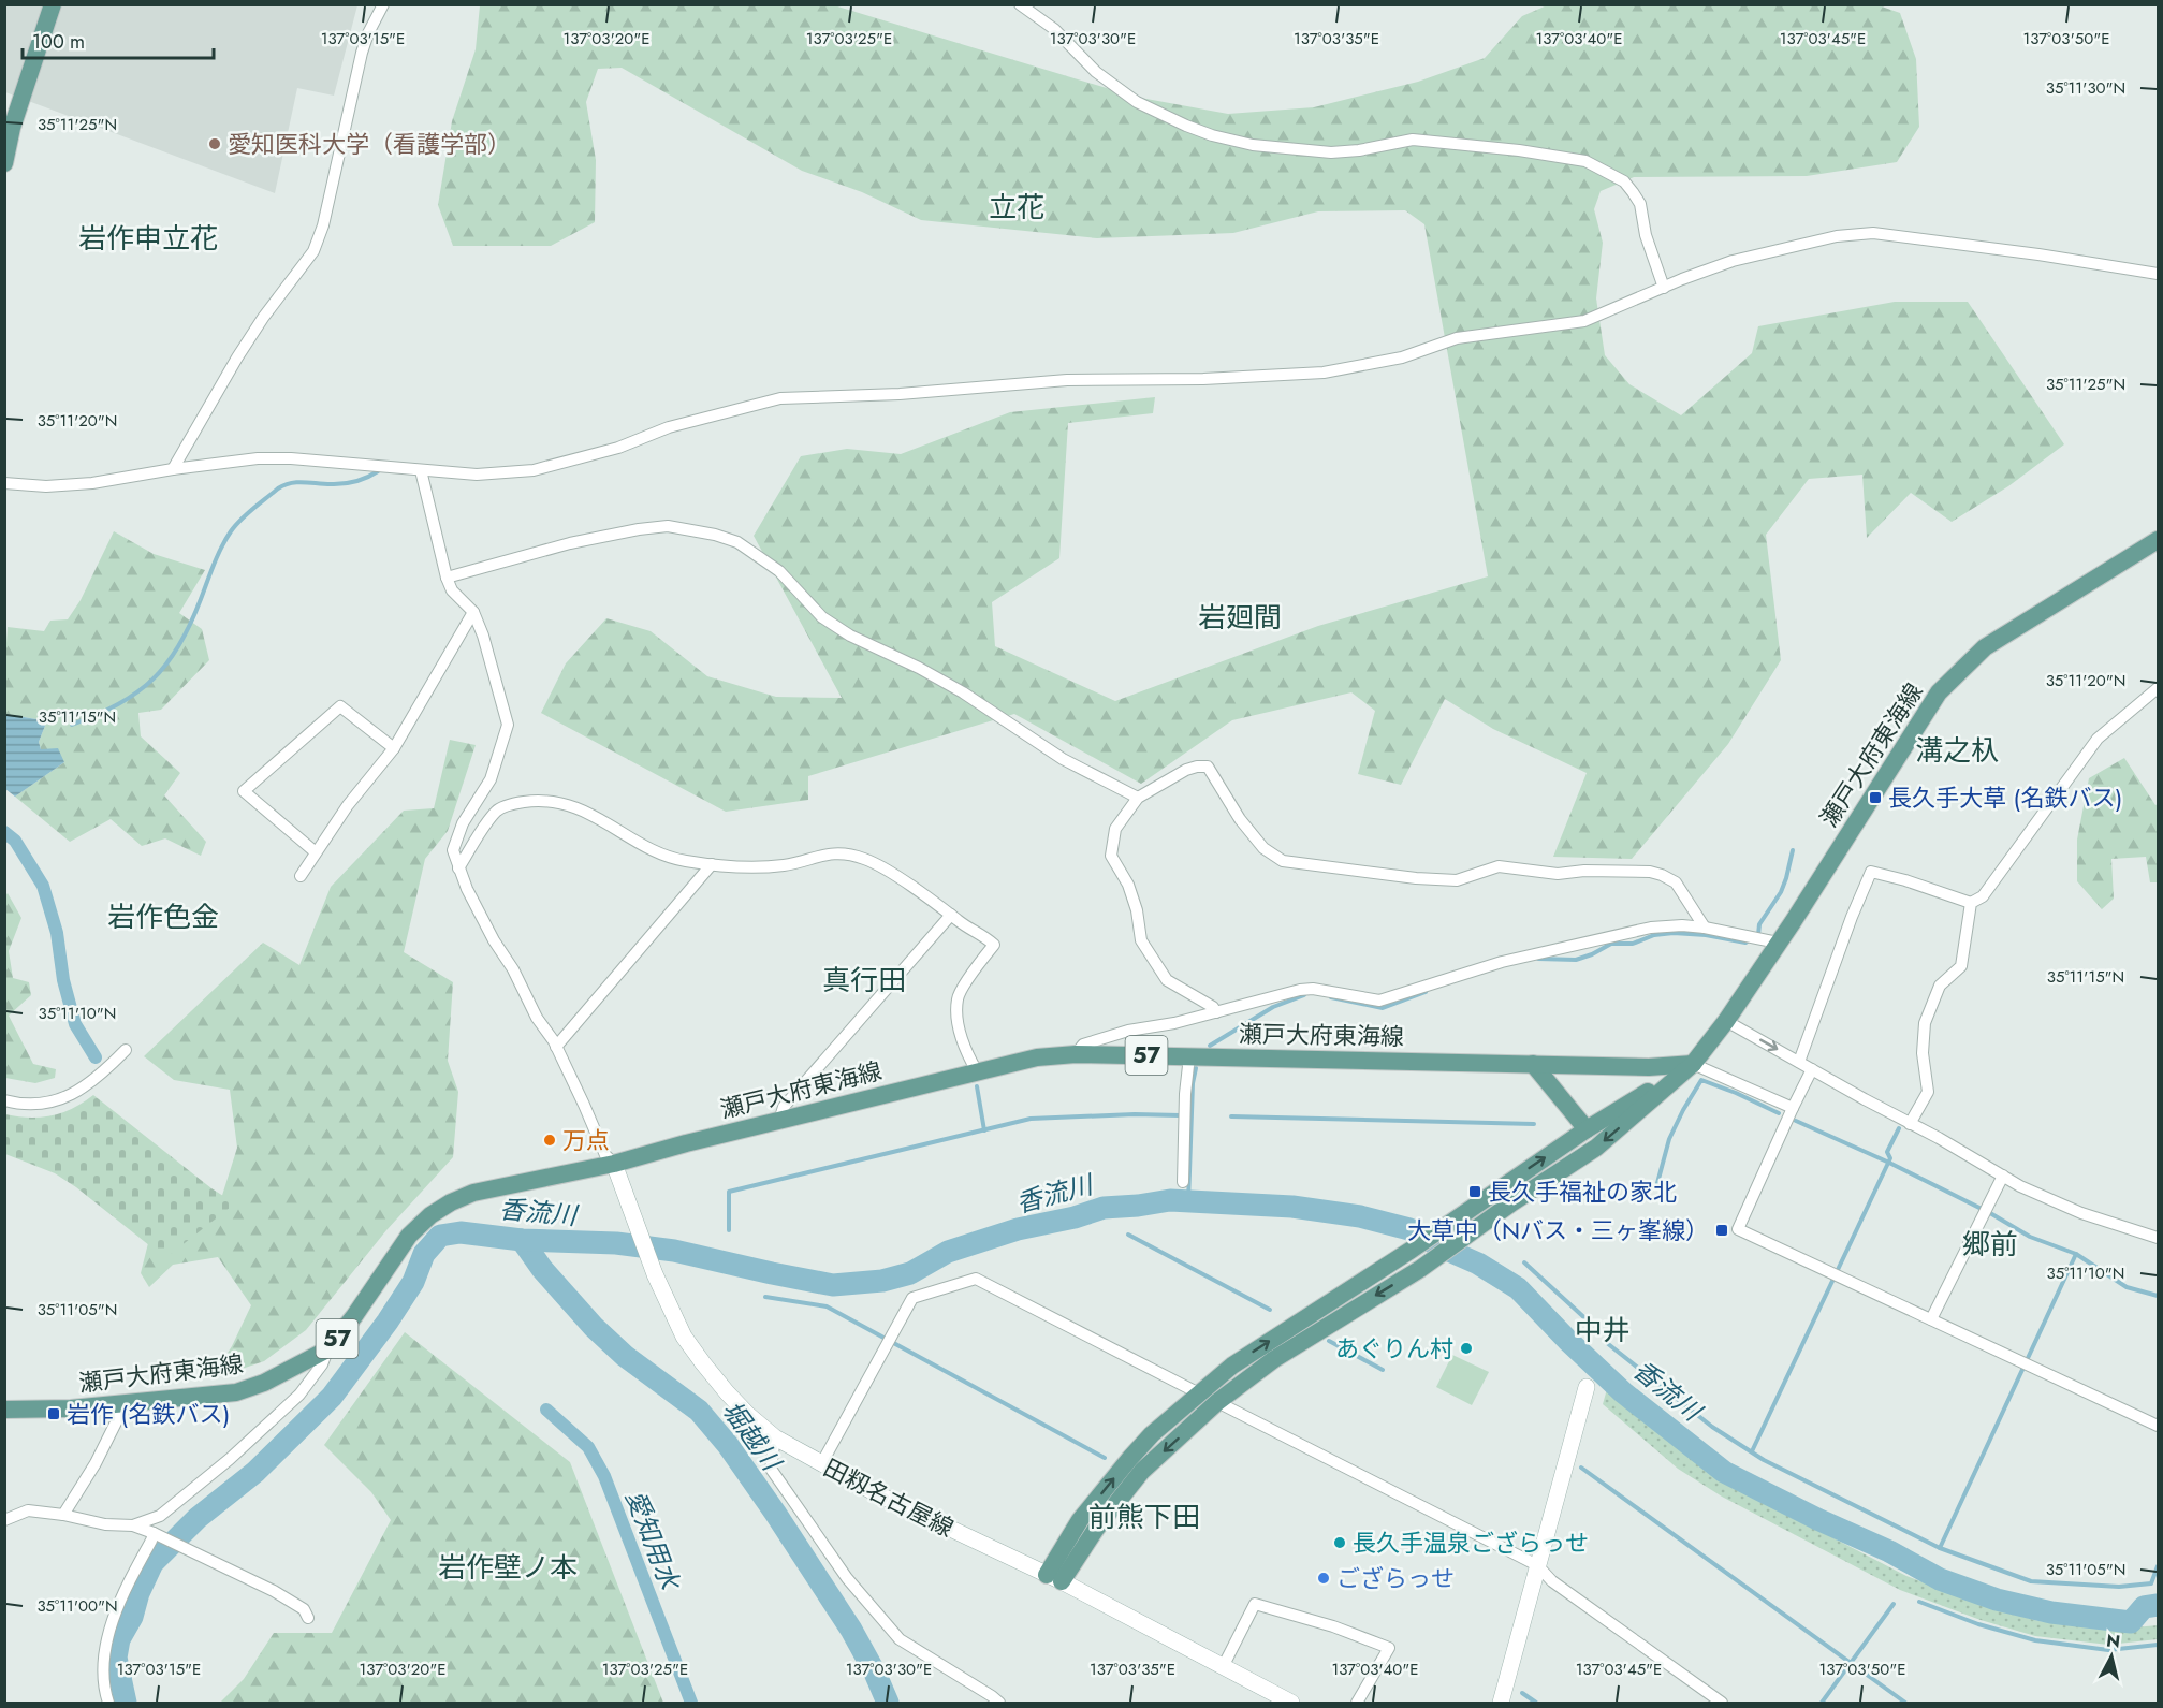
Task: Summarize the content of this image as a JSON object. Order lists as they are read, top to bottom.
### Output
{
  "streets": {
    "main road": ["瀬戸大府東海線", "57", "田籾名古屋線"]
  },
  "crossings": [
    ["瀬戸大府東海線", "田籾名古屋線"]
  ],
  "districts": [
    "立花",
    "岩作申立花",
    "岩廻間",
    "溝之杁",
    "岩作色金",
    "真行田",
    "郷前",
    "中井",
    "前熊下田",
    "岩作壁ノ本"
  ],
  "water": ["香流川", "堀越川", "愛知用水"],
  "places": {
    "other": [
      "愛知医科大学（看護学部）",
      "万点",
      "あぐりん村",
      "長久手温泉ござらっせ",
      "ござらっせ"
    ],
    "transit": [
      "長久手大草 (名鉄バス)",
      "長久手福祉の家北",
      "大草中（Nバス・三ヶ峯線）",
      "岩作 (名鉄バス)"
    ]
  },
  "scale_bar": "100 m",
  "north": "top",
  "coordinates": [
    "137°03'15\"E",
    "137°03'20\"E",
    "137°03'25\"E",
    "137°03'30\"E",
    "137°03'35\"E",
    "137°03'40\"E",
    "137°03'45\"E",
    "137°03'50\"E",
    "35°11'30\"N",
    "35°11'25\"N",
    "35°11'20\"N",
    "35°11'15\"N",
    "35°11'10\"N",
    "35°11'05\"N",
    "35°11'00\"N"
  ]
}
